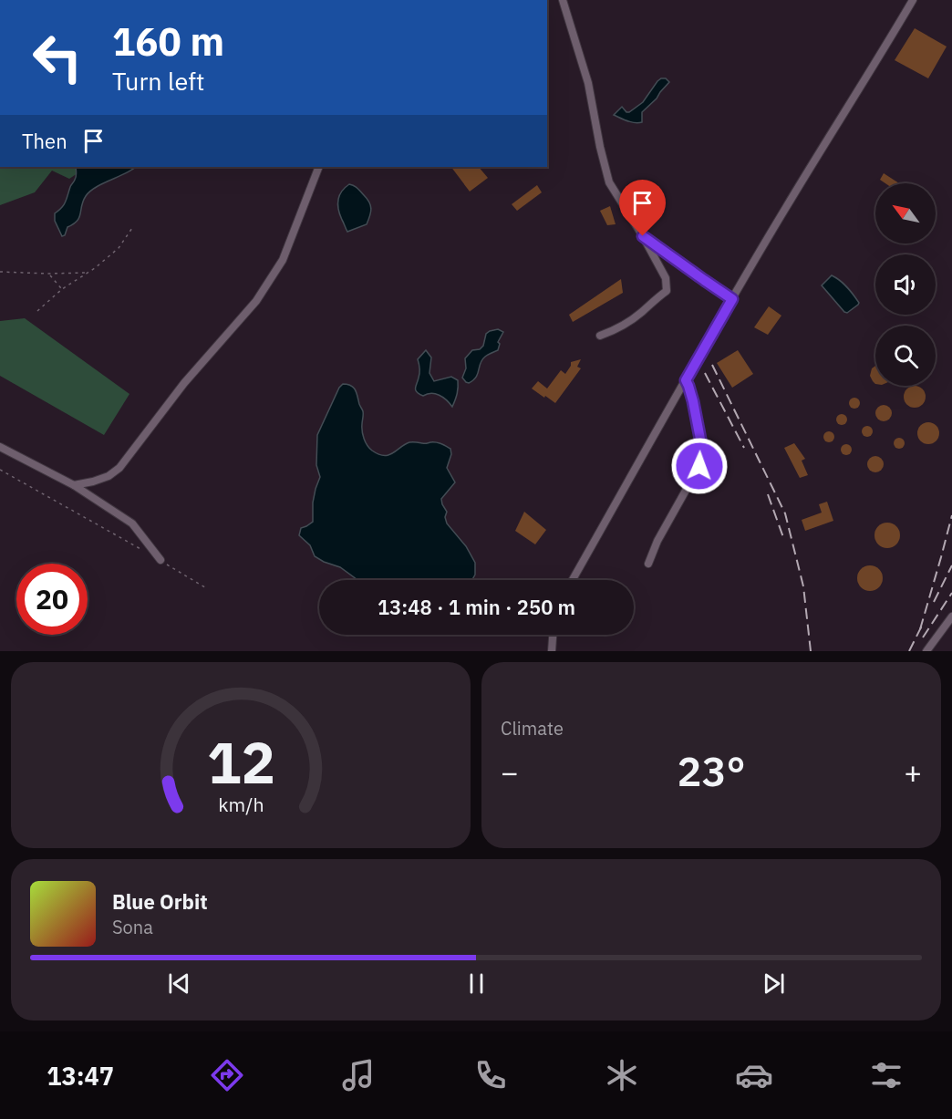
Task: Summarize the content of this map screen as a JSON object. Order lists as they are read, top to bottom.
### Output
{
  "north": "top left",
  "page": {
    "turn": ["160 m", "Turn left"],
    "then": "Then",
    "limit": "20",
    "trip": "13:48 · 1 min · 250 m",
    "tile": "Climate",
    "heat": ["−", "23°", "+"],
    "song": ["Blue Orbit", "Sona"],
    "tabs": "13:47",
    "gauge": ["12", "km/h"]
  }
}
